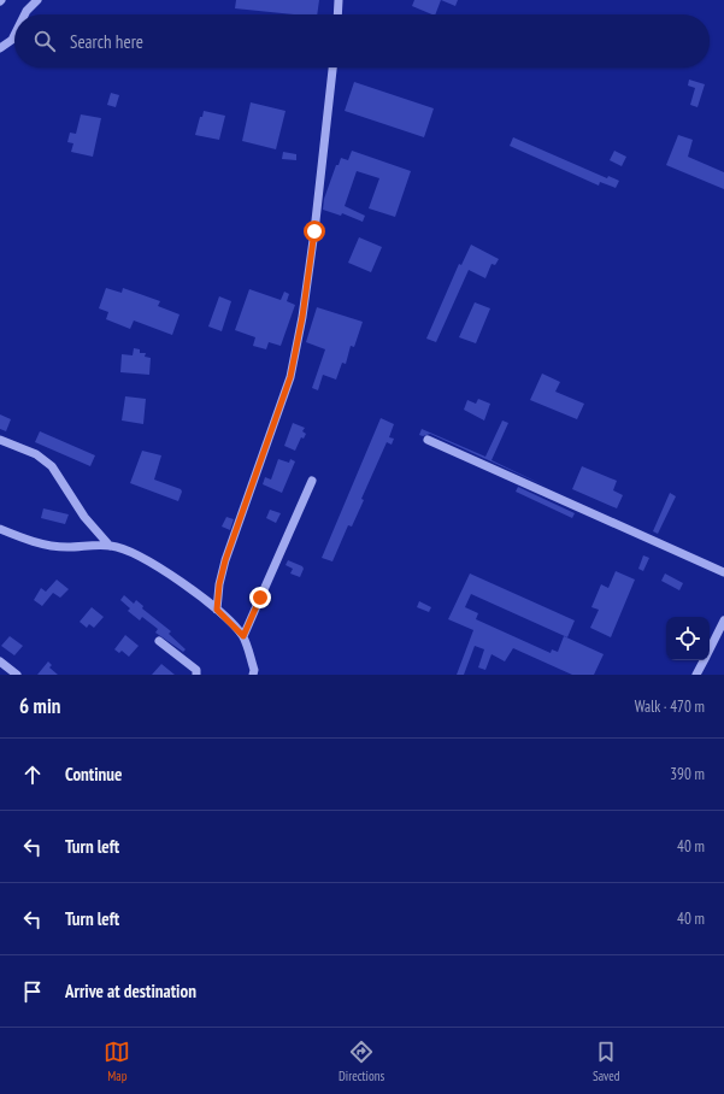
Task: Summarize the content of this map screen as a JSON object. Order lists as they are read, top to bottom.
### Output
{
  "page": {
    "search": "Search here",
    "heading": ["6 min", "Walk · 470 m"],
    "list": [
      ["Continue", "390 m"],
      ["Turn left", "40 m"],
      ["Turn left", "40 m"],
      "Arrive at destination"
    ],
    "nav": ["Map", "Directions", "Saved"]
  }
}
